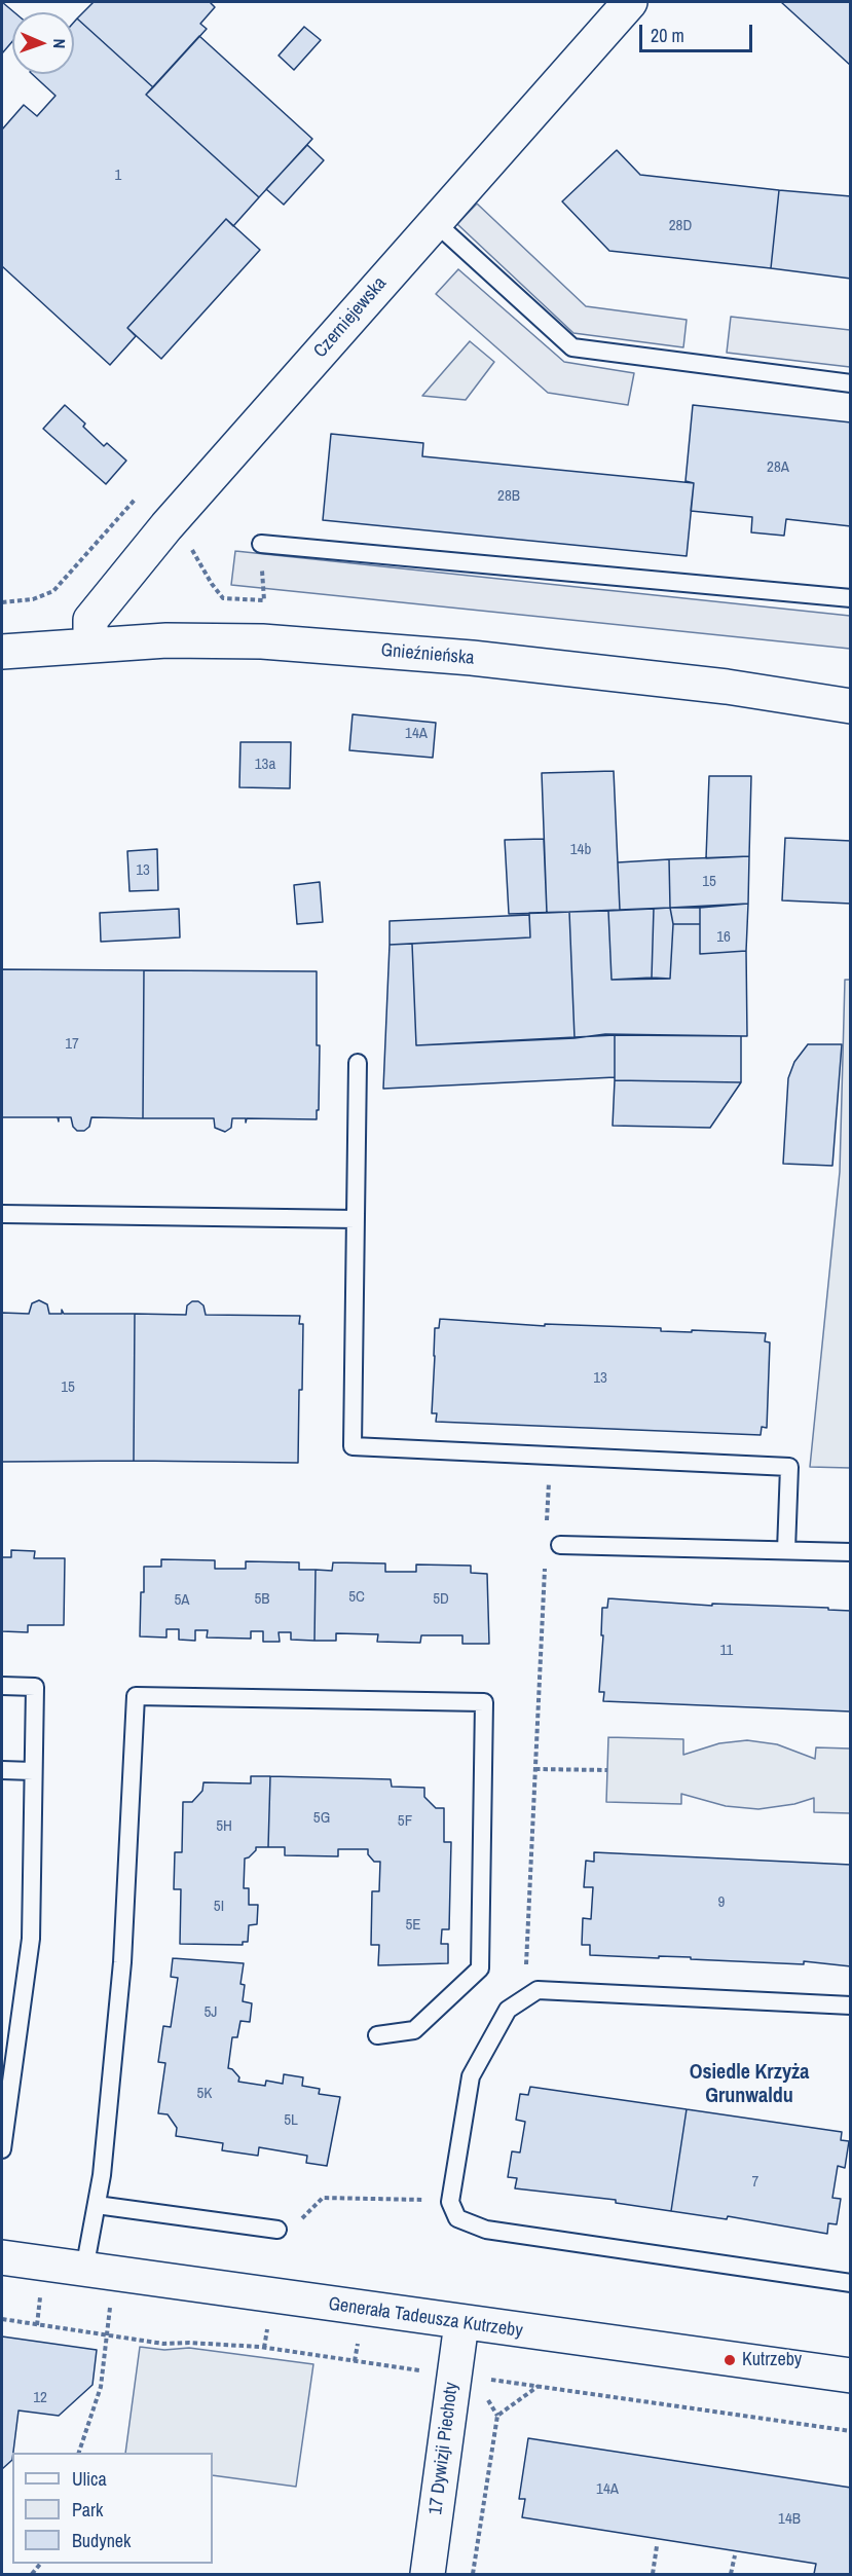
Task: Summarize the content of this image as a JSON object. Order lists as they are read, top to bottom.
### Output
{
  "streets": {
    "street": [
      "Czerniejewska",
      "Gnieźnieńska",
      "Generała Tadeusza Kutrzeby",
      "17 Dywizji Piechoty"
    ]
  },
  "crossings": [
    ["Czerniejewska", "Gnieźnieńska"],
    ["Generała Tadeusza Kutrzeby", "17 Dywizji Piechoty"]
  ],
  "districts": ["Osiedle Krzyża Grunwaldu"],
  "places": ["Kutrzeby"],
  "house_numbers": [
    "1",
    "28D",
    "28A",
    "28B",
    "14A",
    "13a",
    "14b",
    "13",
    "15",
    "16",
    "17",
    "13",
    "15",
    "5C",
    "5B",
    "5D",
    "5A",
    "11",
    "5G",
    "5F",
    "5H",
    "9",
    "5I",
    "5E",
    "5J",
    "5K",
    "5L",
    "7",
    "12",
    "14A",
    "14B"
  ],
  "legend": ["Ulica", "Park", "Budynek"],
  "scale_bar": "20 m",
  "north": "right"
}
